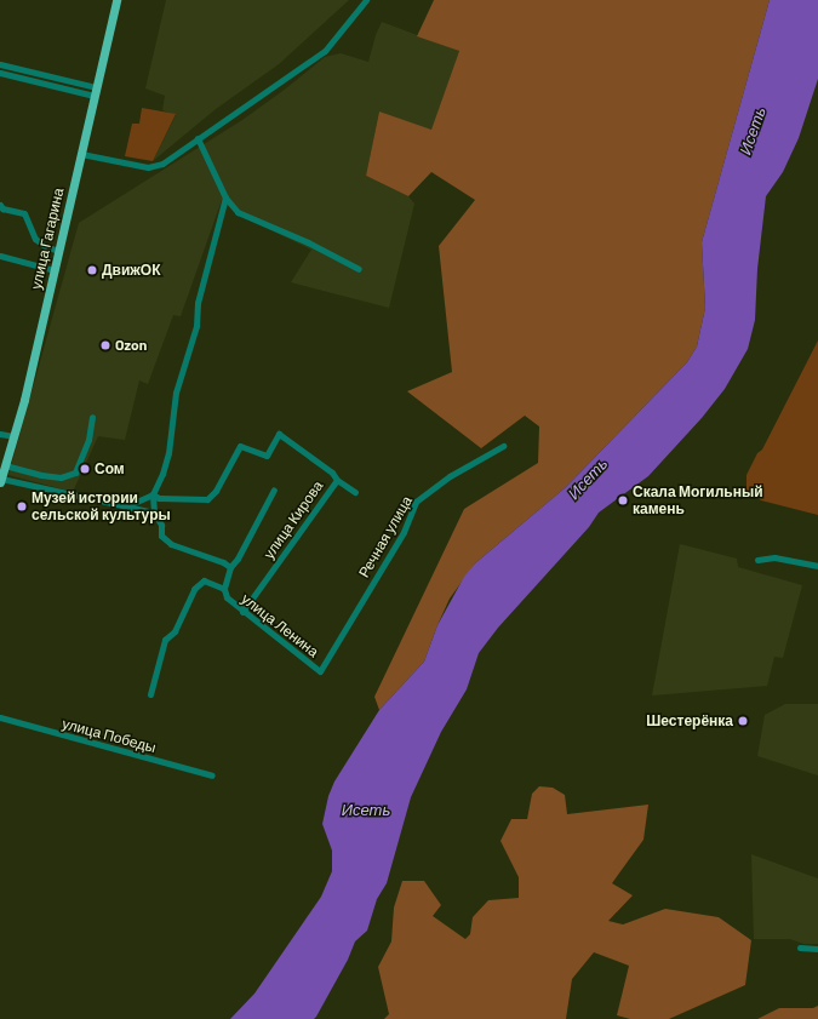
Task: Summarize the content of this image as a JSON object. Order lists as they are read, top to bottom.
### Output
{
  "streets": {
    "main road": ["улица Гагарина"],
    "street": [
      "улица Кирова",
      "Речная улица",
      "улица Ленина",
      "улица Победы"
    ]
  },
  "crossings": [
    ["улица Кирова", "улица Ленина"],
    ["Речная улица", "улица Ленина"]
  ],
  "water": ["Исеть"],
  "places": [
    "ДвижОК",
    "Ozon",
    "Сом",
    "Скала Могильный камень",
    "Музей истории сельской культуры",
    "Шестерёнка"
  ]
}
